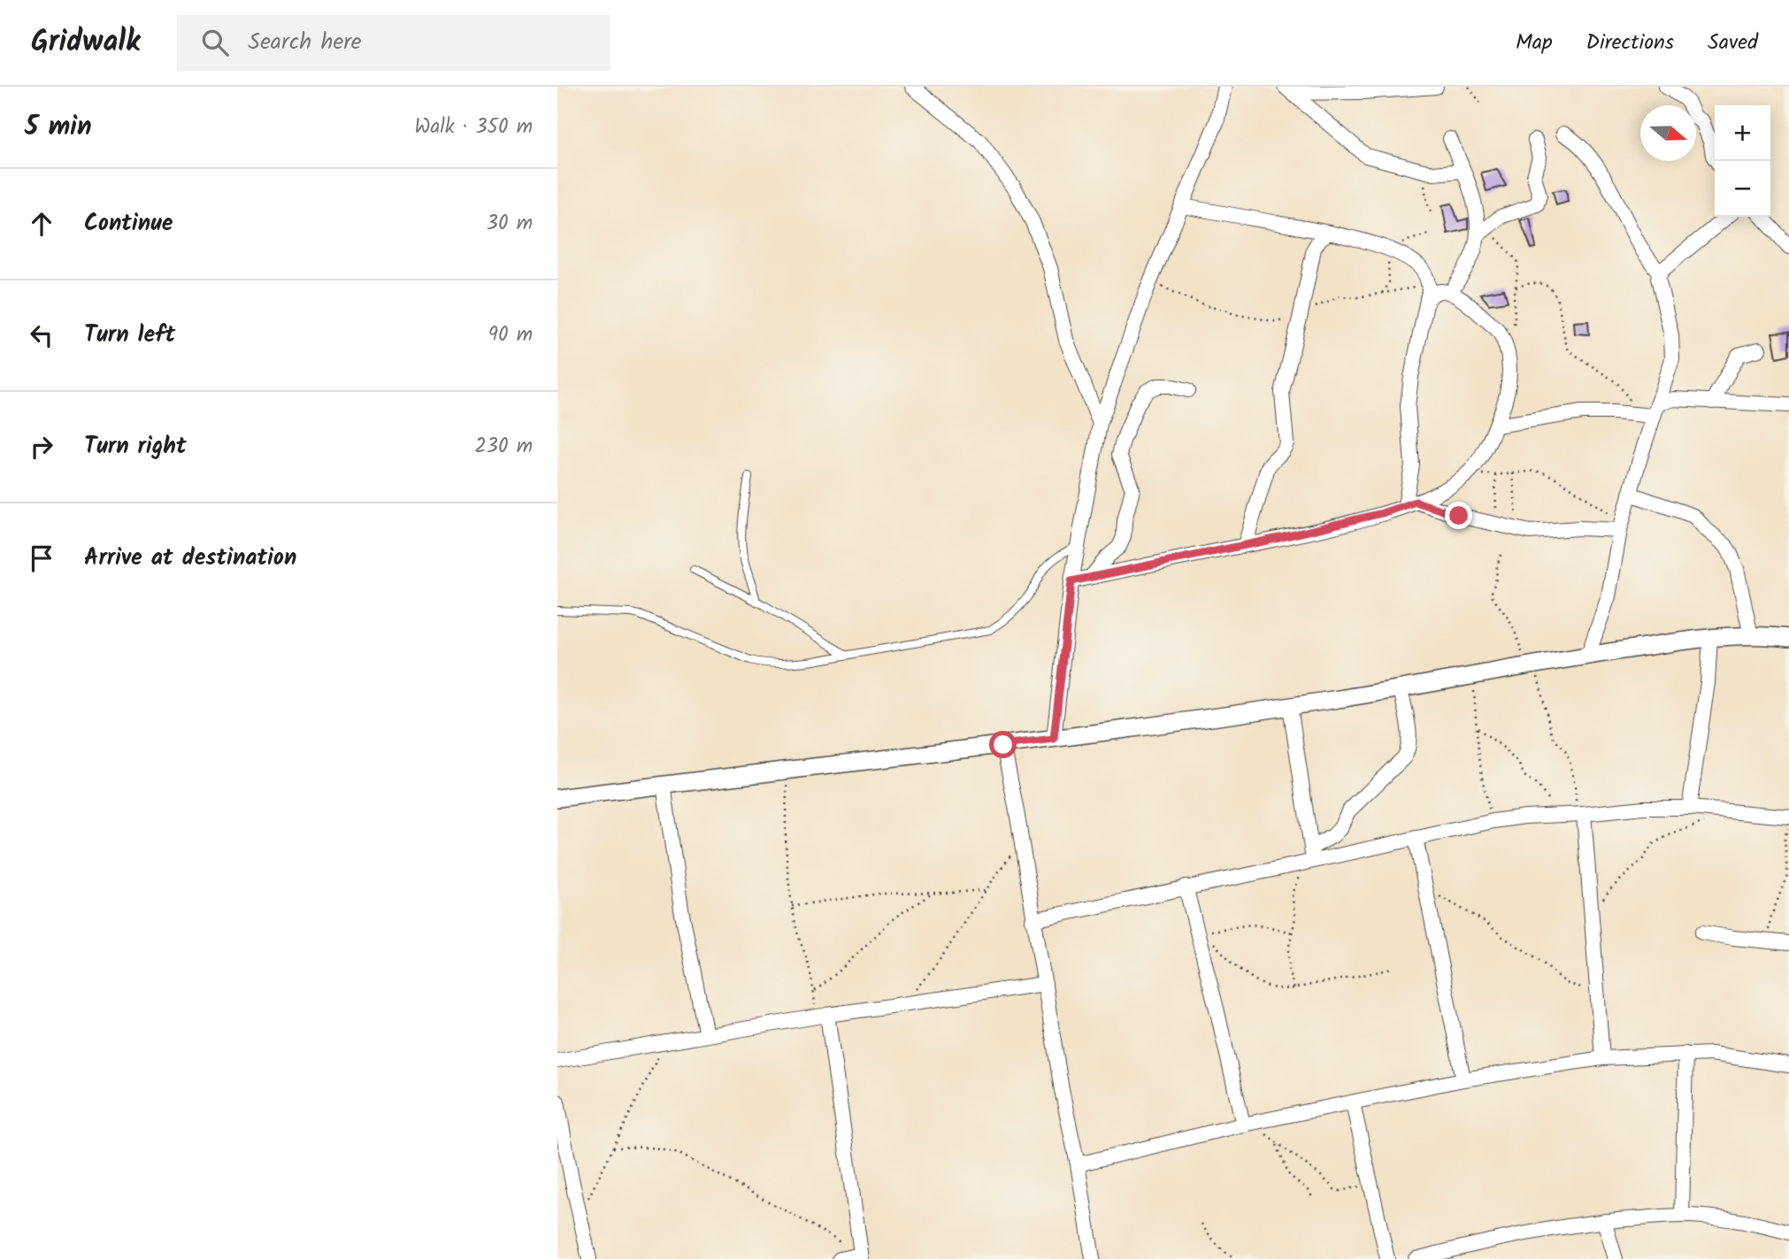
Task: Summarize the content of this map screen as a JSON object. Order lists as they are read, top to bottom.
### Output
{
  "north": "right",
  "page": {
    "header": "Gridwalk",
    "search": "Search here",
    "nav": ["Map", "Directions", "Saved"],
    "heading": ["5 min", "Walk · 350 m"],
    "map_buttons": ["+", "−"],
    "list": [
      ["Continue", "30 m"],
      ["Turn left", "90 m"],
      ["Turn right", "230 m"],
      "Arrive at destination"
    ]
  }
}
